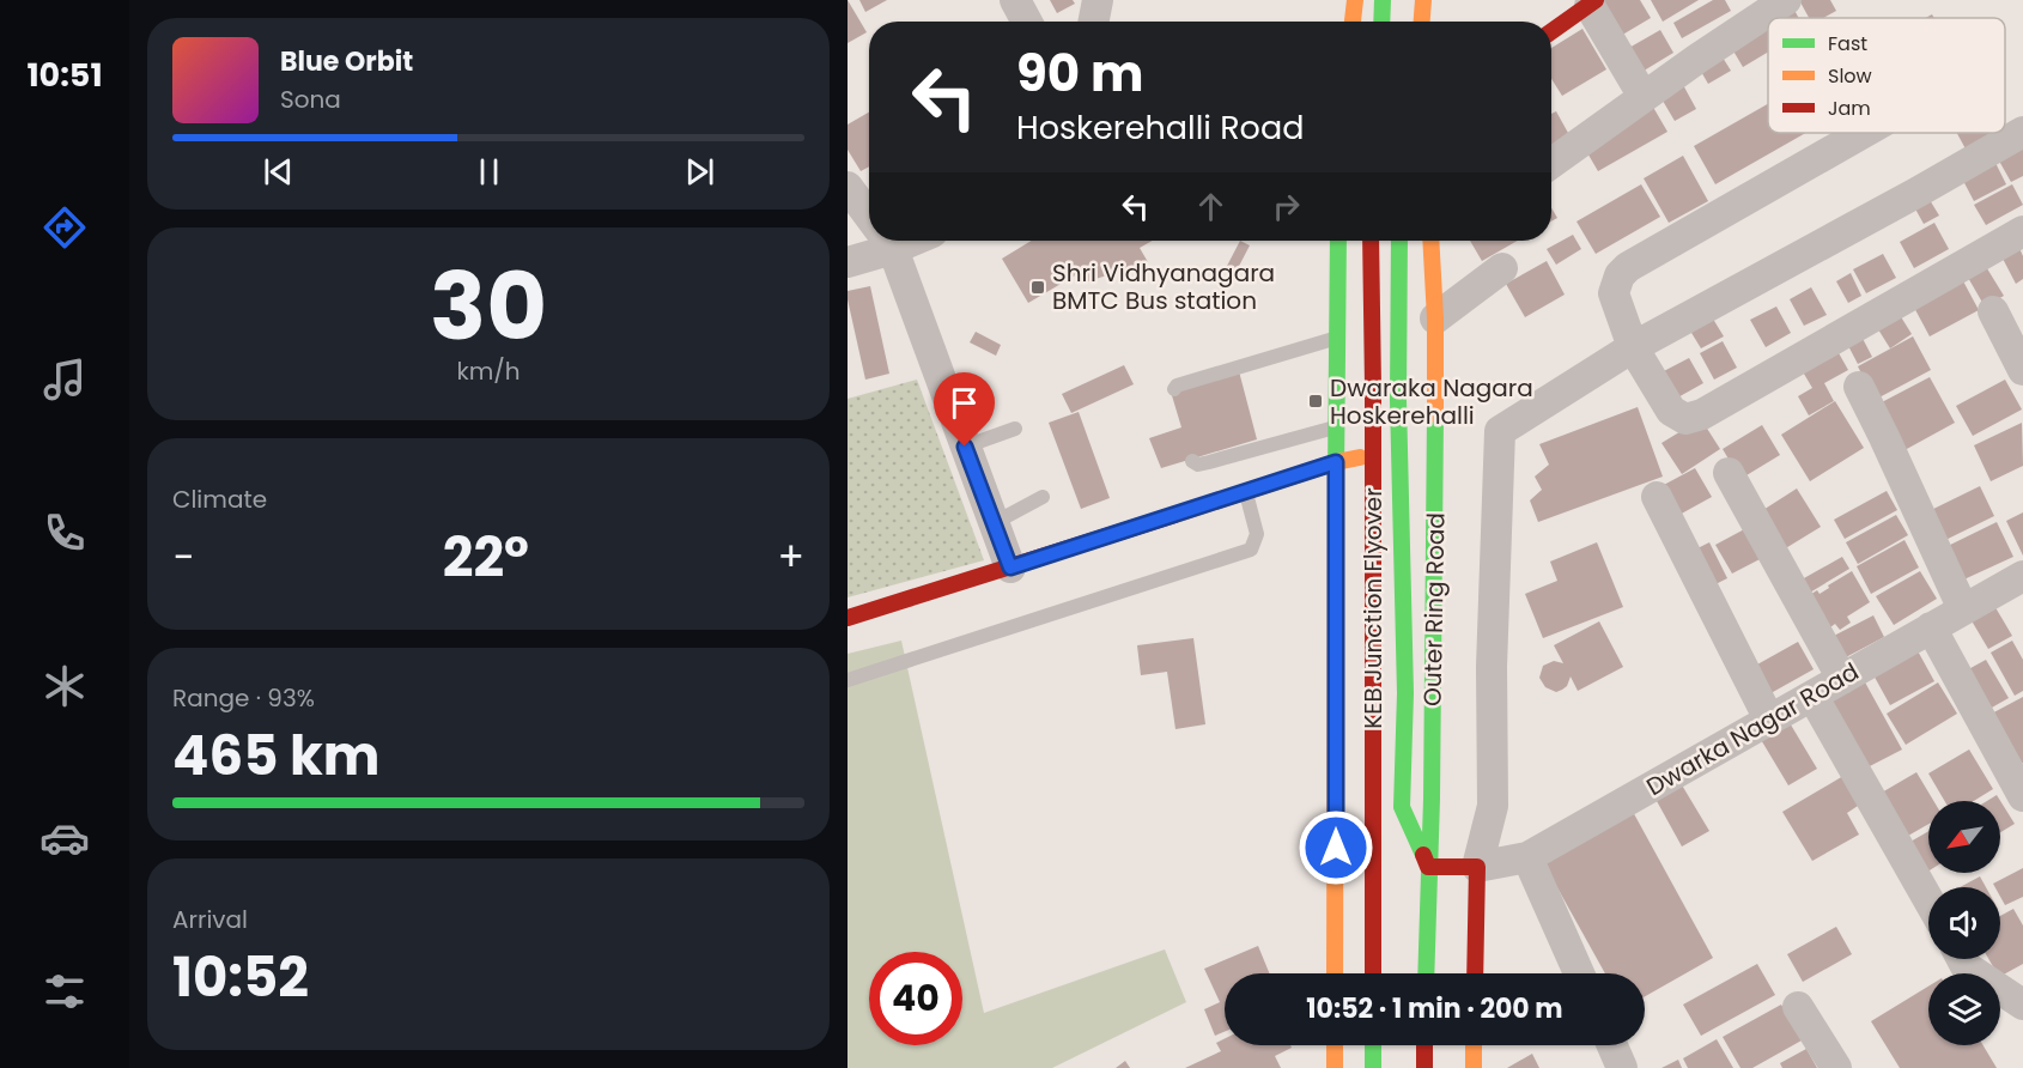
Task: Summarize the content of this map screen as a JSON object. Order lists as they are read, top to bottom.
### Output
{
  "streets": {
    "main road": ["KEB Junction Flyover", "Outer Ring Road"],
    "street": ["Dwarka Nagar Road"]
  },
  "places": {
    "transit": ["Shri Vidhyanagara BMTC Bus station", "Dwaraka Nagara Hoskerehalli"]
  },
  "legend": ["Fast", "Slow", "Jam"],
  "north": "bottom left",
  "page": {
    "tabs": "10:51",
    "turn": ["90 m", "Hoskerehalli Road"],
    "song": ["Blue Orbit", "Sona"],
    "tile": [
      ["30", "km/h"],
      "Climate",
      ["Range · 93%", "465 km"],
      ["Arrival", "10:52"]
    ],
    "heat": ["−", "22°", "+"],
    "limit": "40",
    "trip": "10:52 · 1 min · 200 m"
  }
}
